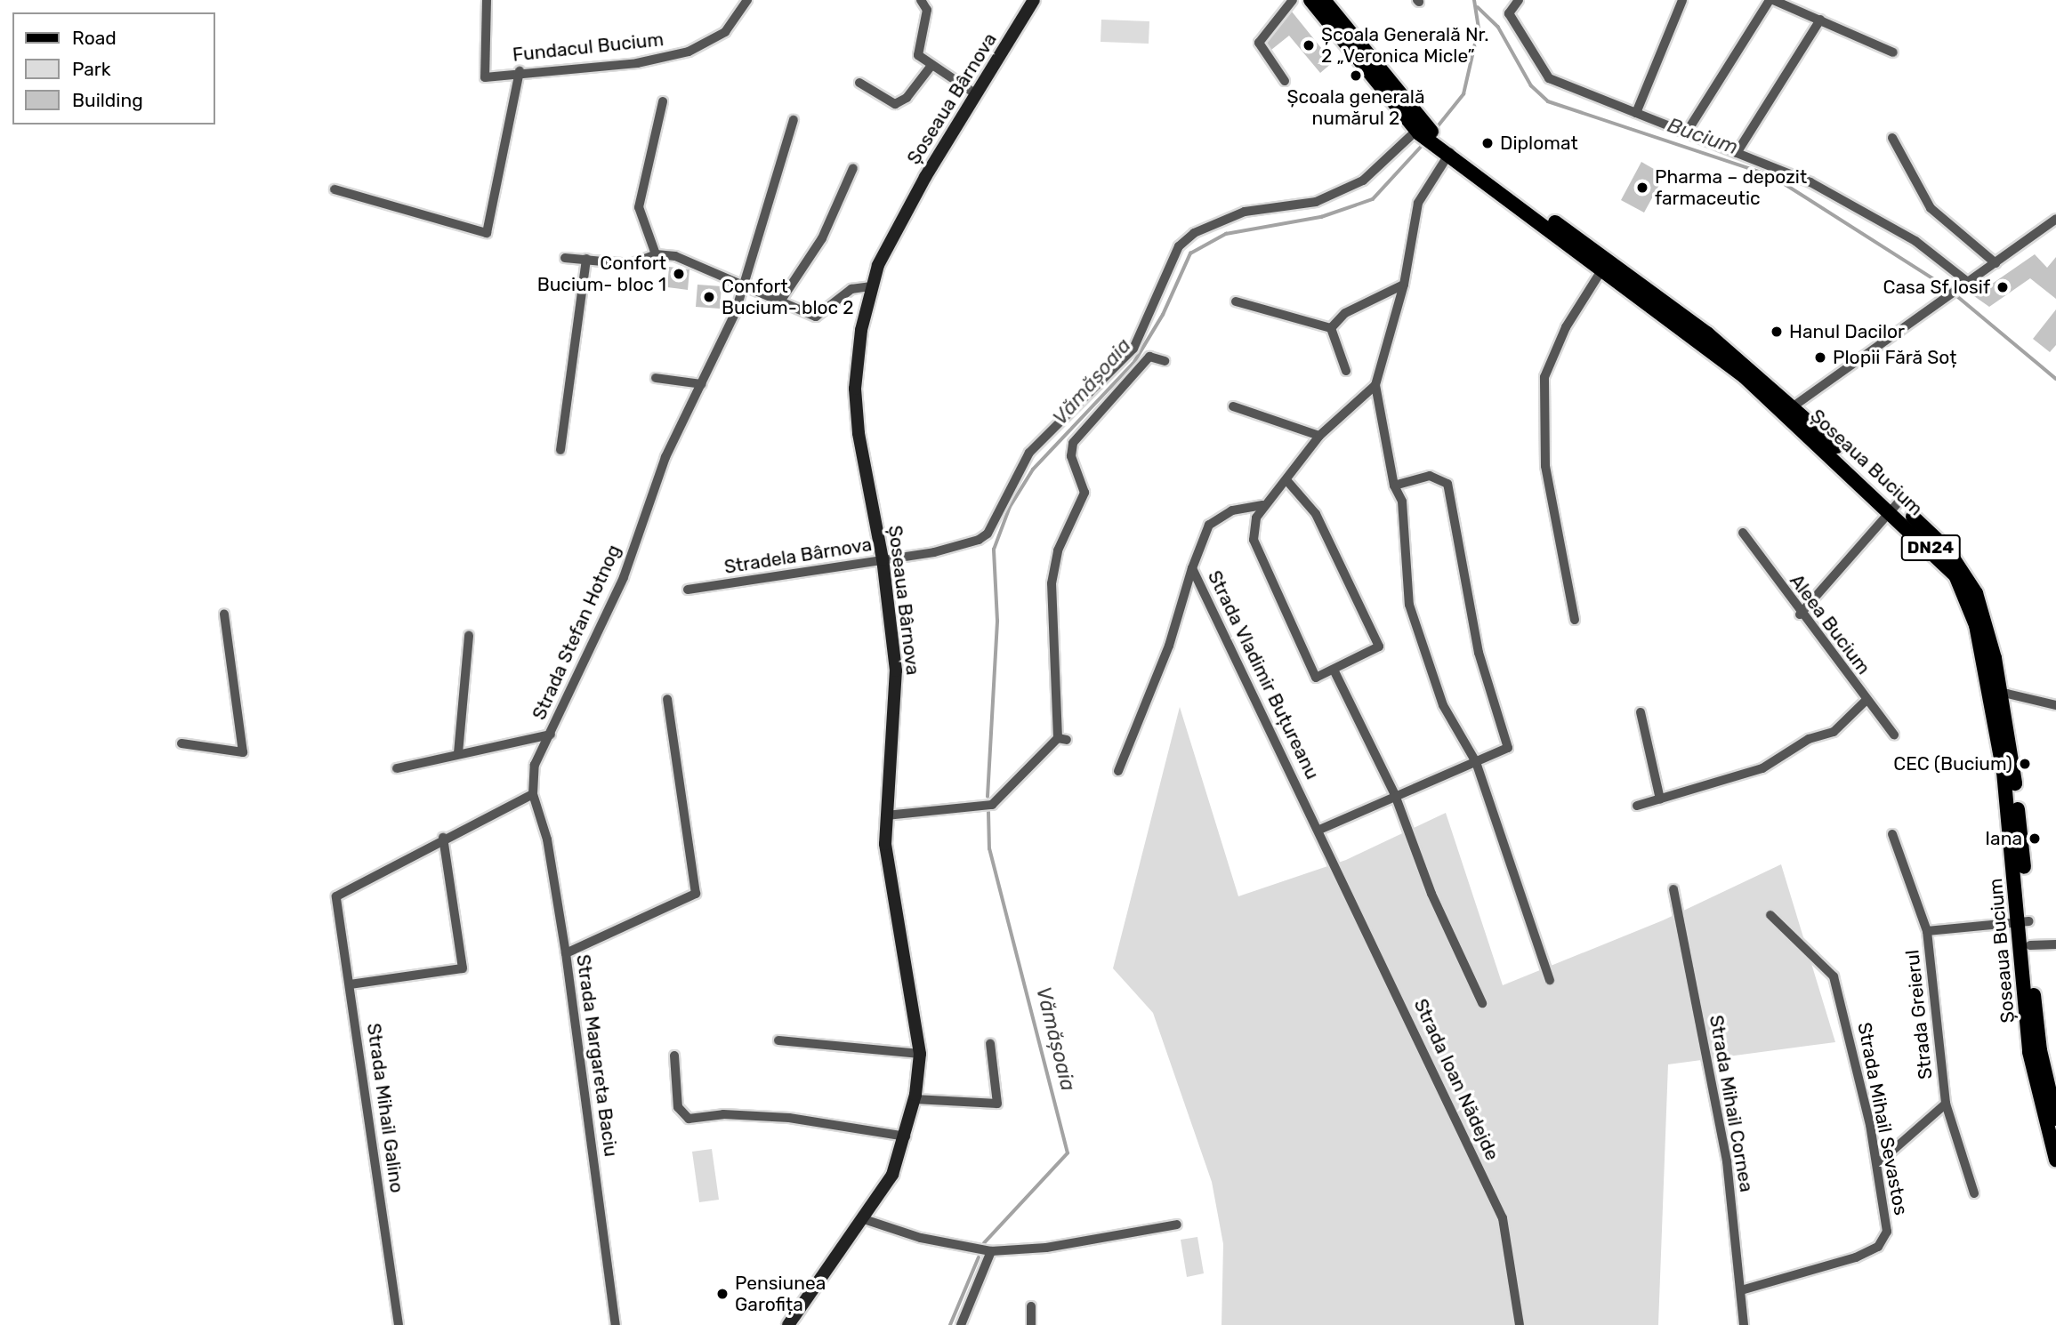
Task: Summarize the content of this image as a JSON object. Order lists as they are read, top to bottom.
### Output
{
  "streets": {
    "main road": ["Șoseaua Bârnova", "Șoseaua Bucium", "DN24"],
    "street": [
      "Fundacul Bucium",
      "Stradela Bârnova",
      "Aleea Bucium",
      "Strada Stefan Hotnog",
      "Strada Vladimir Buțureanu",
      "Strada Greierul",
      "Strada Margareta Baciu",
      "Strada Ioan Nădejde",
      "Strada Mihail Cornea",
      "Strada Mihail Galino",
      "Strada Mihail Sevastos"
    ]
  },
  "crossings": [
    ["Șoseaua Bârnova", "Stradela Bârnova"],
    ["Șoseaua Bucium", "Stradela Bârnova"],
    ["Strada Stefan Hotnog", "Strada Margareta Baciu"],
    ["Strada Vladimir Buțureanu", "Strada Ioan Nădejde"],
    ["Strada Mihail Cornea", "Strada Mihail Sevastos"]
  ],
  "water": ["Bucium", "Vămășoaia"],
  "places": [
    "Școala Generală Nr. 2 „Veronica Micle”",
    "Școala generală numărul 2",
    "Diplomat",
    "Pharma – depozit farmaceutic",
    "Confort Bucium- bloc 1",
    "Casa Sf Iosif",
    "Confort Bucium- bloc 2",
    "Hanul Dacilor",
    "Plopii Fără Soț",
    "CEC (Bucium)",
    "Iana",
    "Pensiunea Garofița"
  ],
  "legend": ["Road", "Park", "Building"]
}
